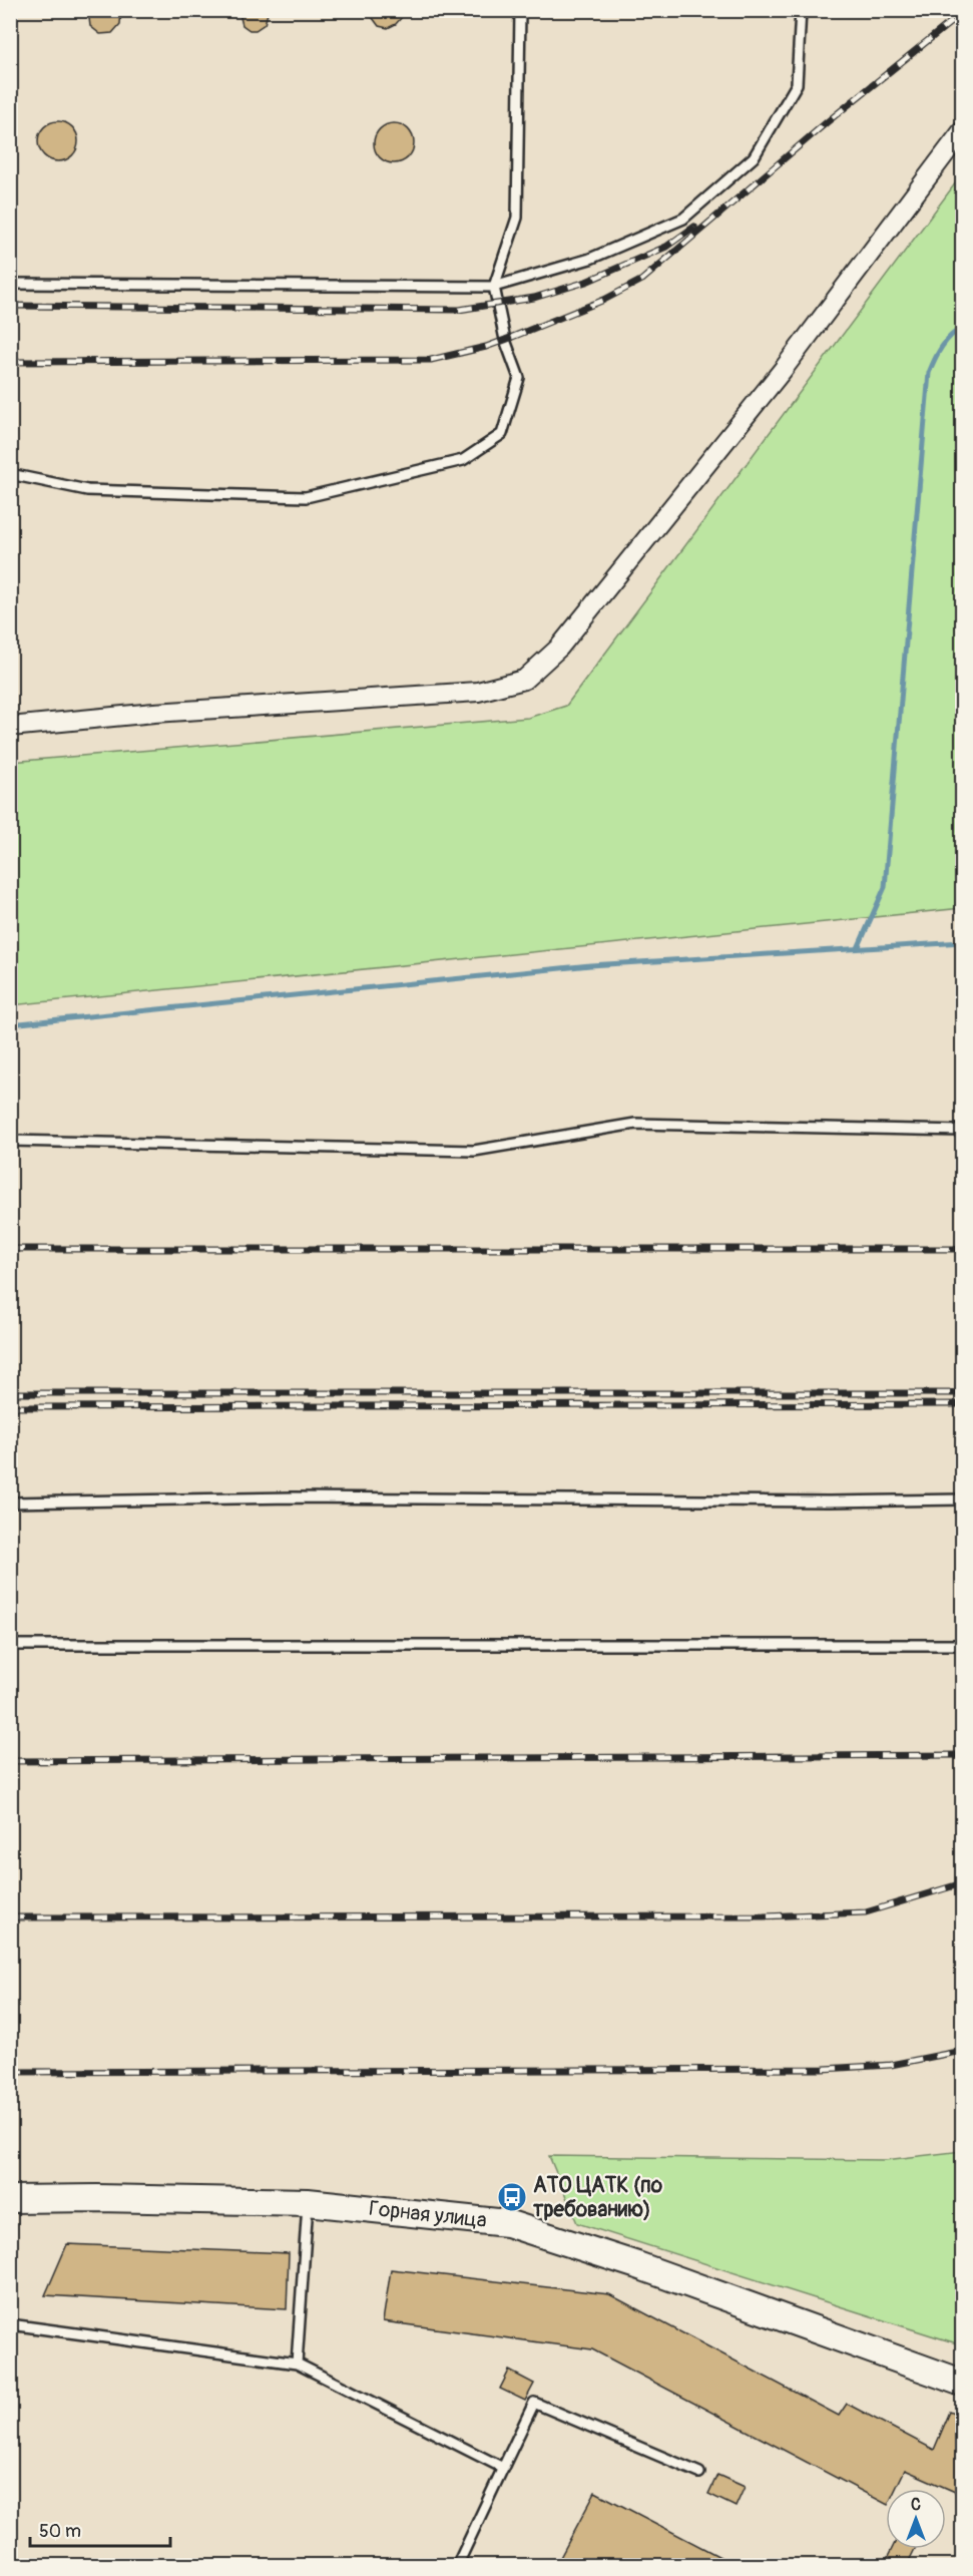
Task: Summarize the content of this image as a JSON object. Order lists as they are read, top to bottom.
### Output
{
  "streets": {
    "street": ["Горная улица"]
  },
  "places": {
    "bus stop": ["АТО ЦАТК (по требованию)"]
  },
  "scale_bar": "50 m",
  "north": "top"
}
